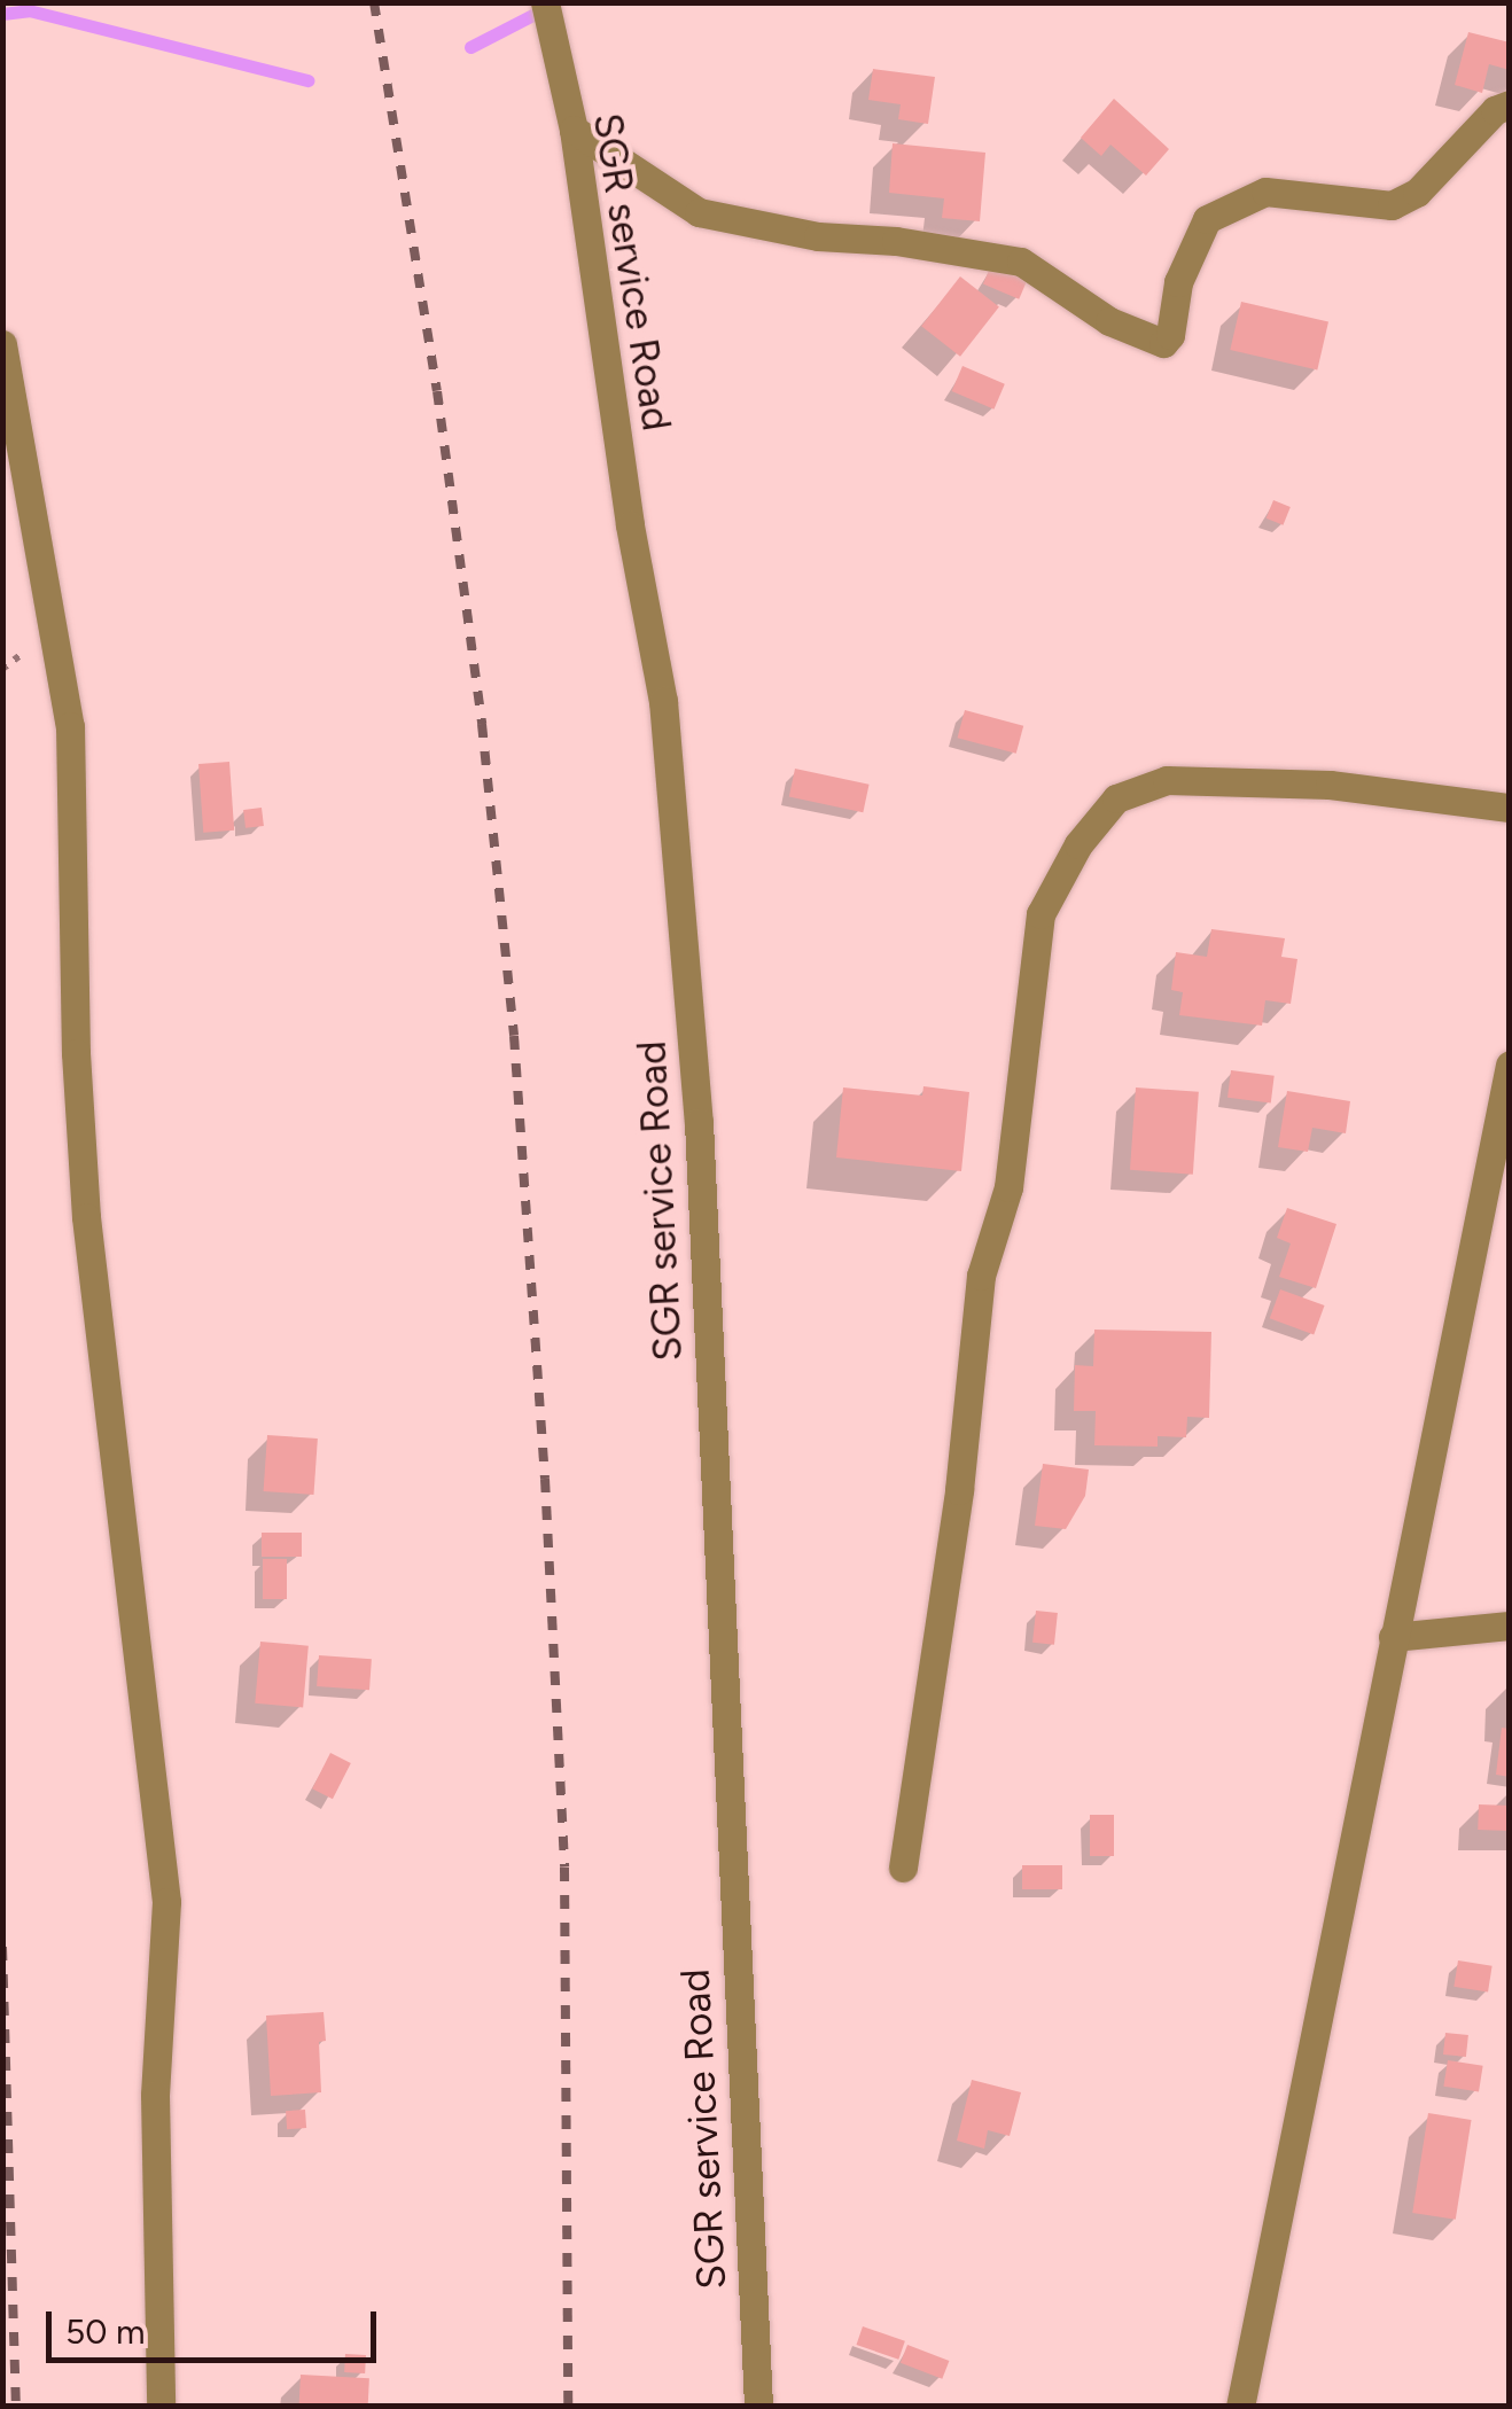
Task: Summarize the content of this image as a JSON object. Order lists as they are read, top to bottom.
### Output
{
  "streets": {
    "street": ["SGR service Road"]
  },
  "scale_bar": "50 m"
}
